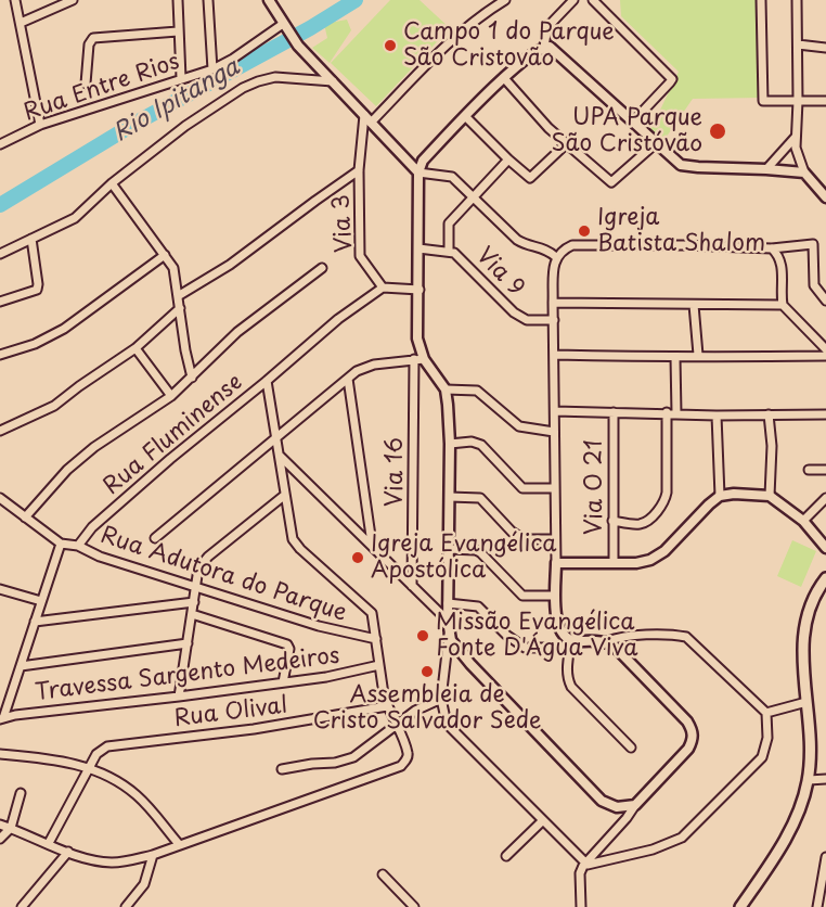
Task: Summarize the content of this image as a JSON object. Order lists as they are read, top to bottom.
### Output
{
  "streets": {
    "street": [
      "Rua Entre Rios",
      "Via 3",
      "Via 9",
      "Rua Fluminense",
      "Via 16",
      "Via O 21",
      "Rua Adutora do Parque",
      "Travessa Sargento Medeiros",
      "Rua Olival"
    ]
  },
  "crossings": [
    ["Via 3", "Rua Fluminense"],
    ["Rua Fluminense", "Rua Adutora do Parque"]
  ],
  "water": ["Rio Ipitanga"],
  "places": [
    "Campo 1 do Parque São Cristovão",
    "UPA Parque São Cristóvão",
    "Igreja Batista Shalom",
    "Igreja Evangélica Apostólica",
    "Missão Evangélica Fonte D'Água Viva",
    "Assembleia de Cristo Salvador Sede"
  ]
}
